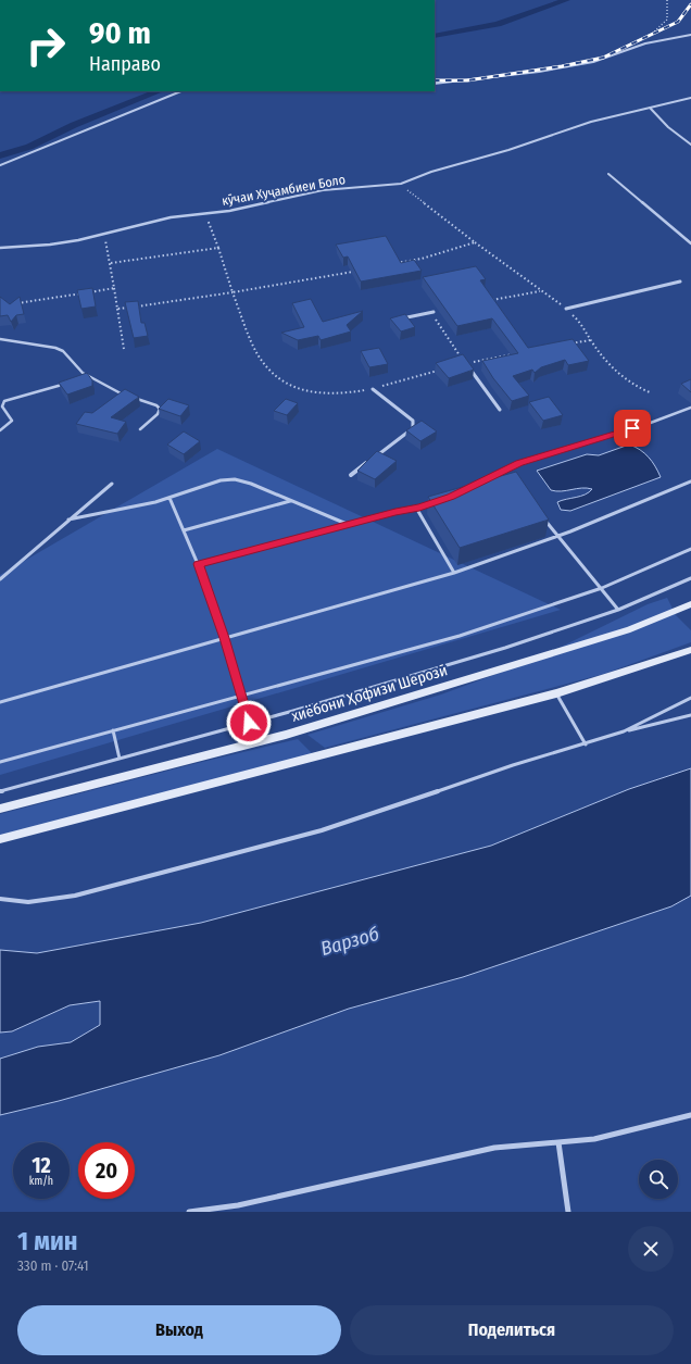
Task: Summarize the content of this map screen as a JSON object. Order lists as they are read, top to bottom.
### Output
{
  "streets": {
    "main road": ["хиёбони Ҳофизи Шерозӣ"],
    "lane": ["кӯчаи Хуҷамбиеи Боло"]
  },
  "water": ["Варзоб"],
  "page": {
    "turn": ["90 m", "Направо"],
    "speed": "12 km/h",
    "limit": "20",
    "heading": ["1 мин", "330 m · 07:41"],
    "buttons": ["Выход", "Поделиться"]
  }
}
